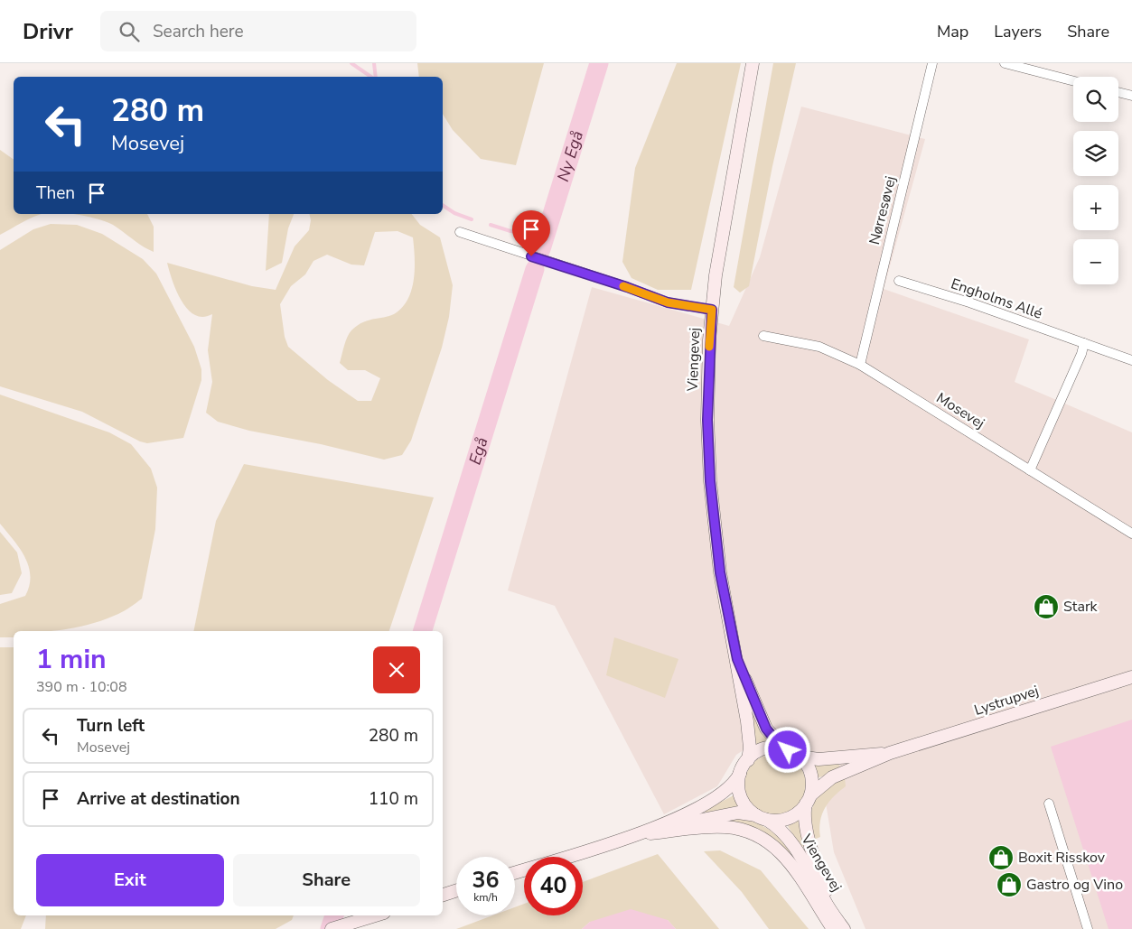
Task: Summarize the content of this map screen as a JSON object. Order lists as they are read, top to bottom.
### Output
{
  "streets": {
    "street": [
      "Nørresøvej",
      "Engholms Allé",
      "Viengevej",
      "Mosevej",
      "Lystrupvej"
    ]
  },
  "crossings": [
    ["Nørresøvej", "Mosevej"],
    ["Viengevej", "Lystrupvej"]
  ],
  "water": ["Ny Egå", "Egå"],
  "places": {
    "shop": ["Stark", "Boxit Risskov", "Gastro og Vino"]
  },
  "page": {
    "header": "Drivr",
    "search": "Search here",
    "nav": ["Map", "Layers", "Share"],
    "map_buttons": ["+", "−"],
    "turn": ["280 m", "Mosevej"],
    "then": "Then",
    "heading": ["1 min", "390 m · 10:08"],
    "list": [
      {
        "name": "Turn left",
        "note": "Mosevej",
        "value": "280 m"
      },
      {
        "name": "Arrive at destination",
        "value": "110 m"
      }
    ],
    "buttons": ["Exit", "Share"],
    "speed": "36 km/h",
    "limit": "40"
  }
}
